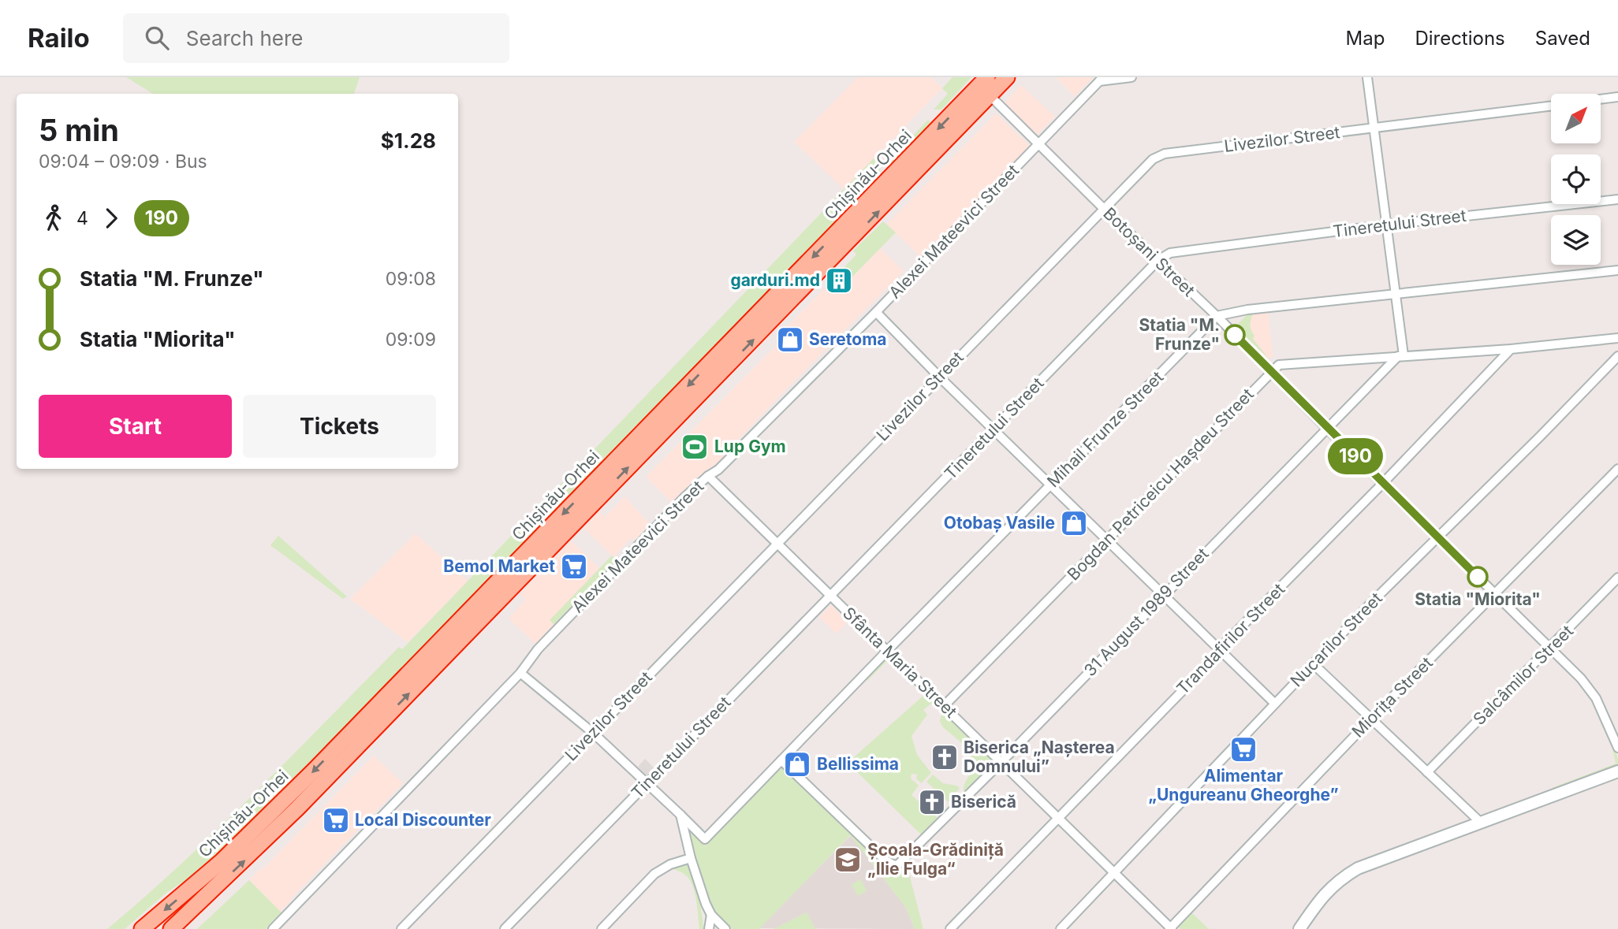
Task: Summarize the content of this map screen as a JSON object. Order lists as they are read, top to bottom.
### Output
{
  "streets": {
    "highway": ["Chișinău-Orhei"],
    "street": [
      "Livezilor Street",
      "Tineretului Street",
      "Alexei Mateevici Street",
      "Botoșani Street",
      "Mihail Frunze Street",
      "Bogdan Petriceicu Hașdeu Street",
      "31 August 1989 Street",
      "Trandafirilor Street",
      "Nucarilor Street",
      "Sfânta Maria Street",
      "Salcâmilor Street",
      "Miorița Street"
    ]
  },
  "crossings": [
    ["Livezilor Street", "Botoșani Street"],
    ["Livezilor Street", "Sfânta Maria Street"],
    ["Chișinău-Orhei", "Botoșani Street"],
    ["Tineretului Street", "Botoșani Street"],
    ["Tineretului Street", "Sfânta Maria Street"],
    ["Alexei Mateevici Street", "Botoșani Street"],
    ["Alexei Mateevici Street", "Sfânta Maria Street"],
    ["Botoșani Street", "Mihail Frunze Street"],
    ["Botoșani Street", "Bogdan Petriceicu Hașdeu Street"],
    ["Botoșani Street", "31 August 1989 Street"],
    ["Botoșani Street", "Trandafirilor Street"],
    ["Botoșani Street", "Nucarilor Street"],
    ["Botoșani Street", "Salcâmilor Street"],
    ["Botoșani Street", "Miorița Street"],
    ["Mihail Frunze Street", "31 August 1989 Street"],
    ["Mihail Frunze Street", "Sfânta Maria Street"],
    ["Bogdan Petriceicu Hașdeu Street", "31 August 1989 Street"],
    ["Bogdan Petriceicu Hașdeu Street", "Trandafirilor Street"],
    ["Bogdan Petriceicu Hașdeu Street", "Sfânta Maria Street"],
    ["31 August 1989 Street", "Sfânta Maria Street"],
    ["Trandafirilor Street", "Sfânta Maria Street"],
    ["Nucarilor Street", "Sfânta Maria Street"],
    ["Sfânta Maria Street", "Miorița Street"]
  ],
  "places": {
    "building": ["garduri.md"],
    "other": ["Statia \"M. Frunze\"", "Statia \"Miorita\""],
    "shop": ["Seretoma", "Otobaș Vasile", "Bellissima"],
    "sports": ["Lup Gym"],
    "supermarket": ["Bemol Market", "Alimentar „Ungureanu Gheorghe”", "Local Discounter"],
    "church": ["Biserica „Nașterea Domnului”", "Biserică"],
    "school or university": ["Școala-Grădiniță „Ilie Fulga“"]
  },
  "lines": ["bus line 190"],
  "north": "top right",
  "page": {
    "header": "Railo",
    "search": "Search here",
    "nav": ["Map", "Directions", "Saved"],
    "on_map": "190",
    "heading": ["5 min", "09:04 – 09:09 · Bus", "$1.28"],
    "legs": ["4", "190"],
    "list": [
      {
        "name": "Statia \"M. Frunze\"",
        "value": "09:08"
      },
      {
        "name": "Statia \"Miorita\"",
        "value": "09:09"
      }
    ],
    "buttons": ["Start", "Tickets"]
  }
}
